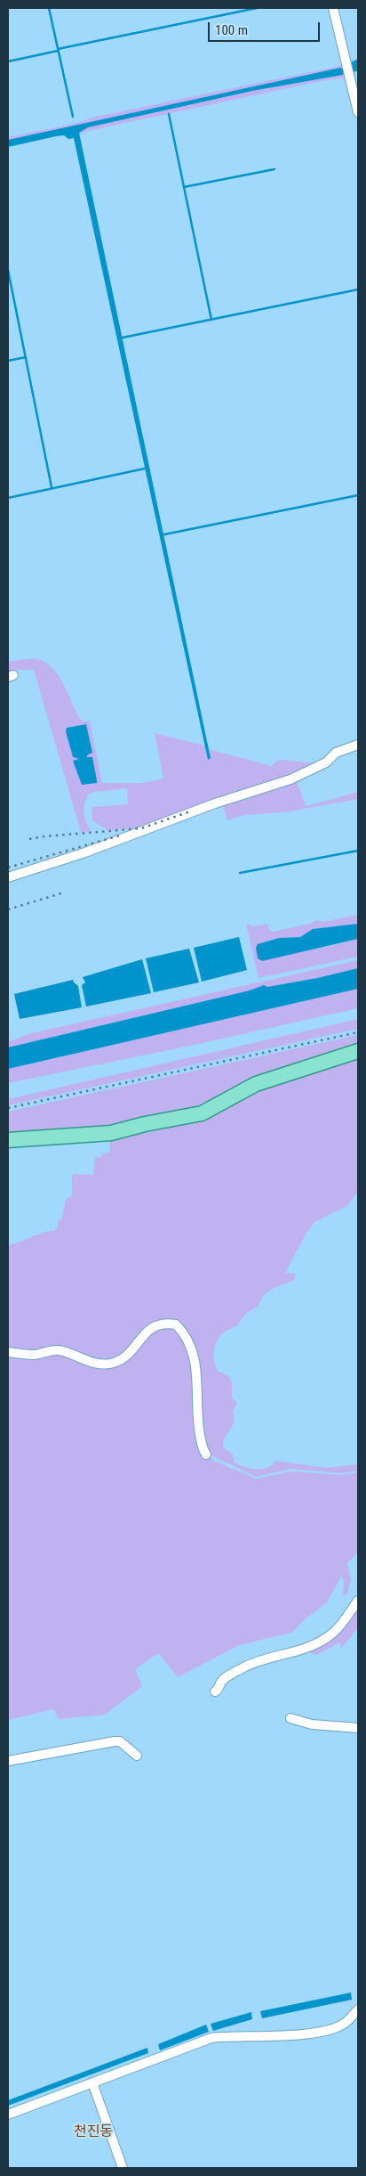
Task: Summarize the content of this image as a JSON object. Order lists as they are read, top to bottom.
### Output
{
  "districts": ["천진동"],
  "scale_bar": "100 m"
}
